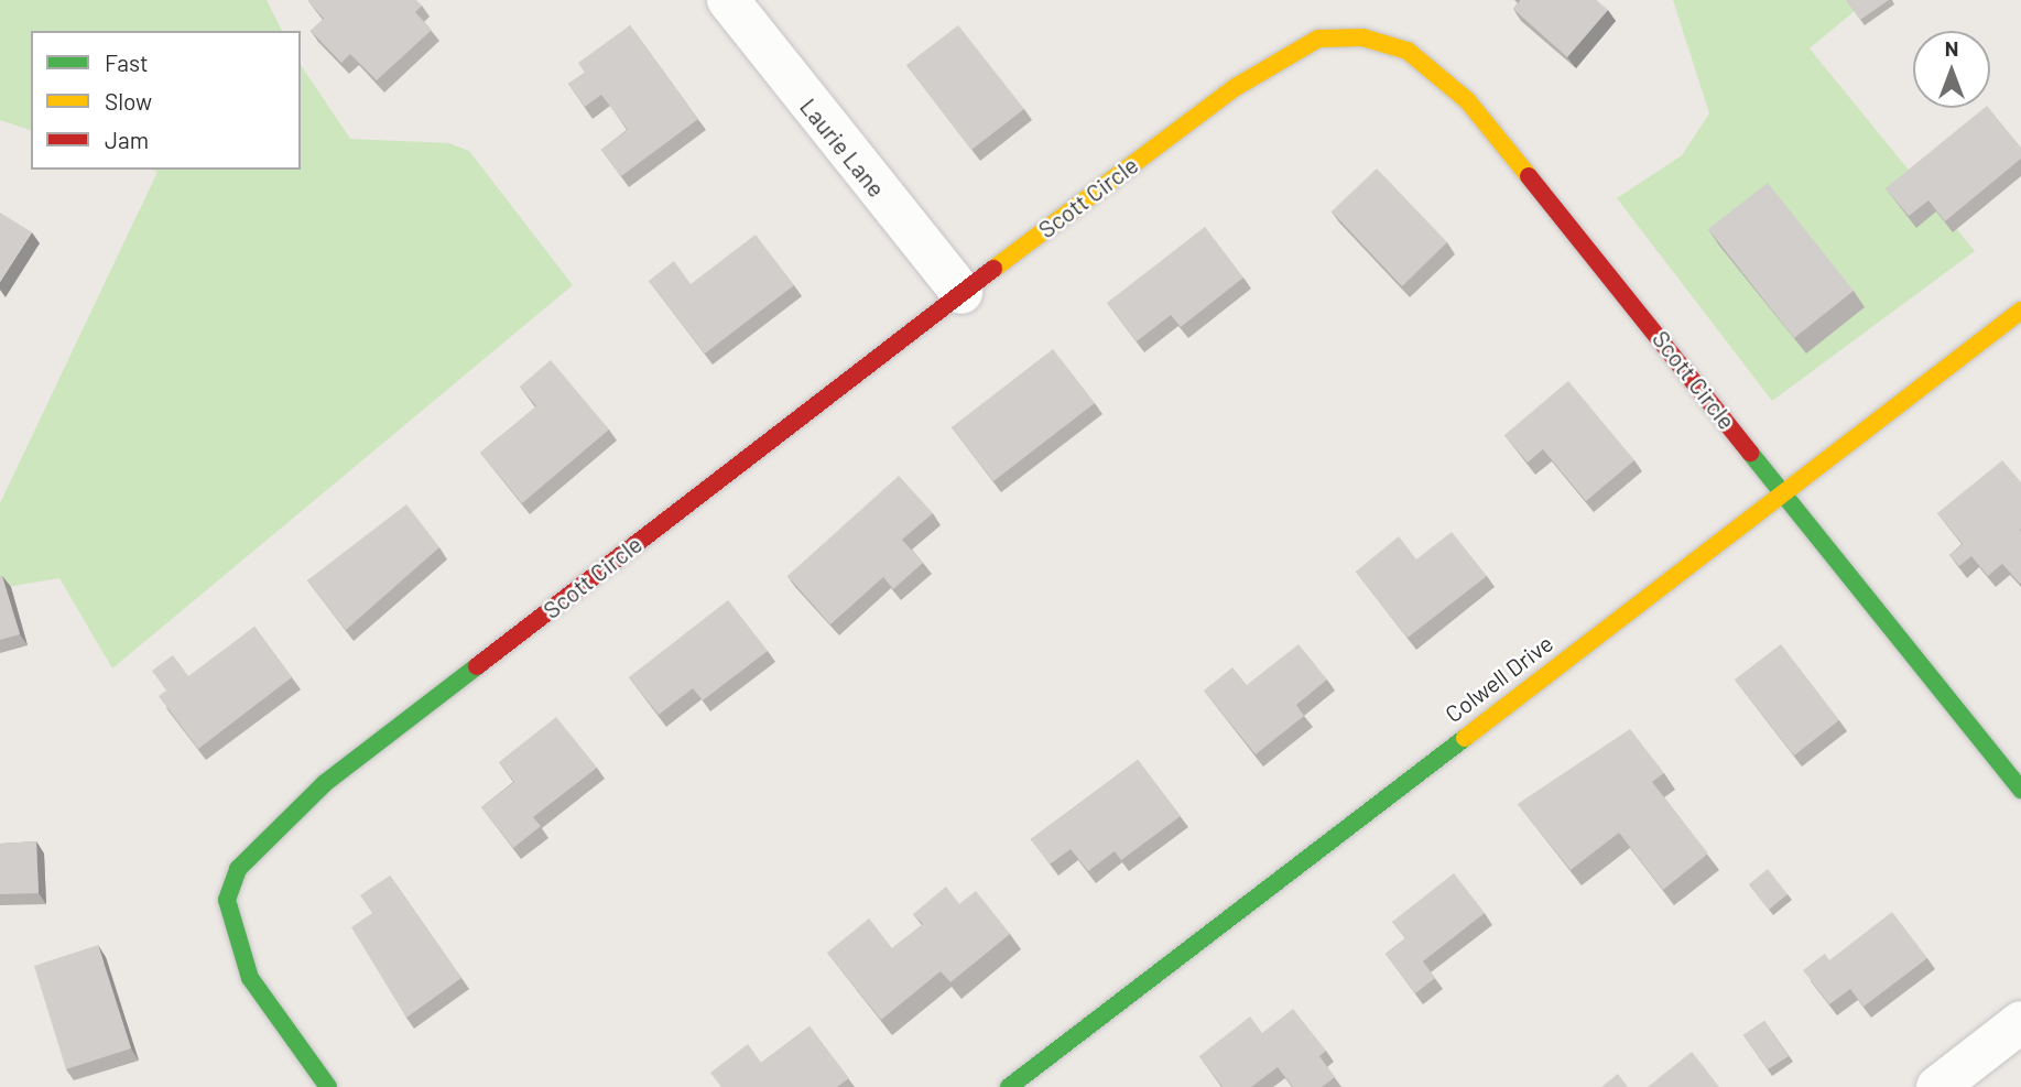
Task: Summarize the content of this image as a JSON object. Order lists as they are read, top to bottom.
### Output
{
  "streets": {
    "street": ["Laurie Lane", "Scott Circle", "Colwell Drive"]
  },
  "crossings": [
    ["Laurie Lane", "Scott Circle"],
    ["Scott Circle", "Colwell Drive"]
  ],
  "legend": ["Fast", "Slow", "Jam"],
  "north": "top"
}
